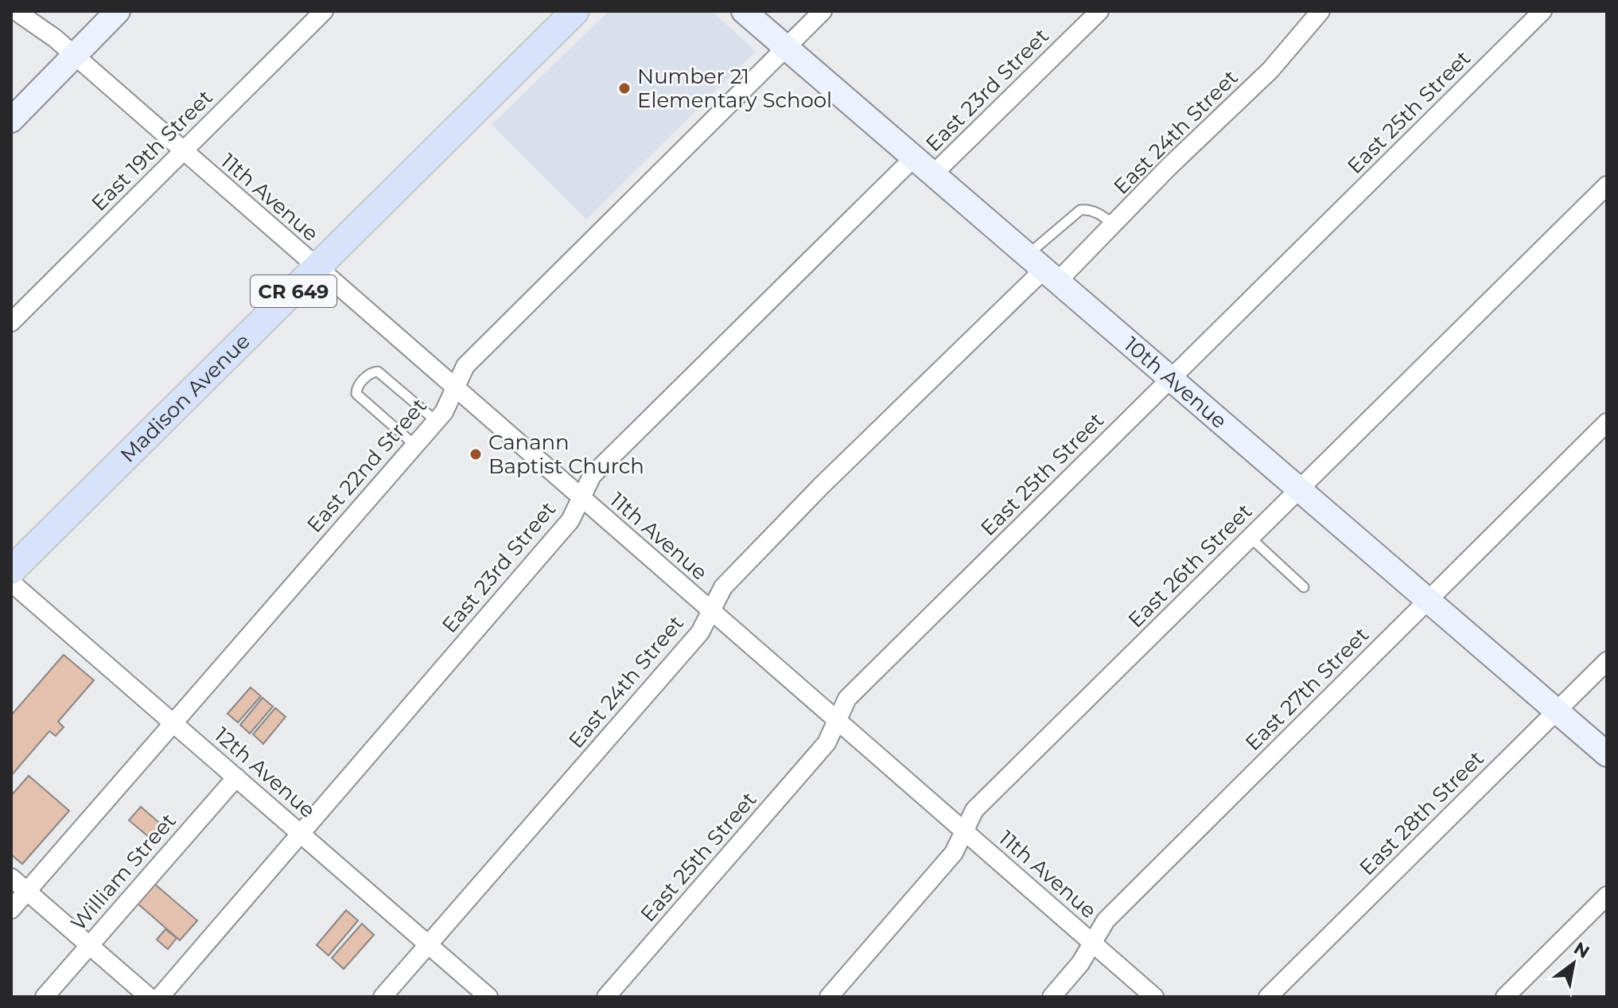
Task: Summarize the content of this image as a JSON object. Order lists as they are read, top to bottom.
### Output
{
  "streets": {
    "main road": ["CR 649", "10th Avenue", "Madison Avenue"],
    "street": [
      "East 23rd Street",
      "East 25th Street",
      "East 24th Street",
      "East 19th Street",
      "11th Avenue",
      "East 22nd Street",
      "East 26th Street",
      "East 27th Street",
      "12th Avenue",
      "East 28th Street",
      "William Street"
    ]
  },
  "crossings": [
    ["East 23rd Street", "11th Avenue"],
    ["East 23rd Street", "10th Avenue"],
    ["East 23rd Street", "12th Avenue"],
    ["East 25th Street", "11th Avenue"],
    ["East 25th Street", "10th Avenue"],
    ["East 24th Street", "11th Avenue"],
    ["East 24th Street", "10th Avenue"],
    ["East 24th Street", "12th Avenue"],
    ["East 19th Street", "11th Avenue"],
    ["11th Avenue", "Madison Avenue"],
    ["11th Avenue", "East 22nd Street"],
    ["11th Avenue", "East 26th Street"],
    ["11th Avenue", "East 27th Street"],
    ["10th Avenue", "East 22nd Street"],
    ["10th Avenue", "East 26th Street"],
    ["10th Avenue", "East 27th Street"],
    ["10th Avenue", "East 28th Street"],
    ["East 22nd Street", "12th Avenue"],
    ["12th Avenue", "William Street"]
  ],
  "places": ["Number 21 Elementary School", "Canann Baptist Church"],
  "north": "top right"
}
